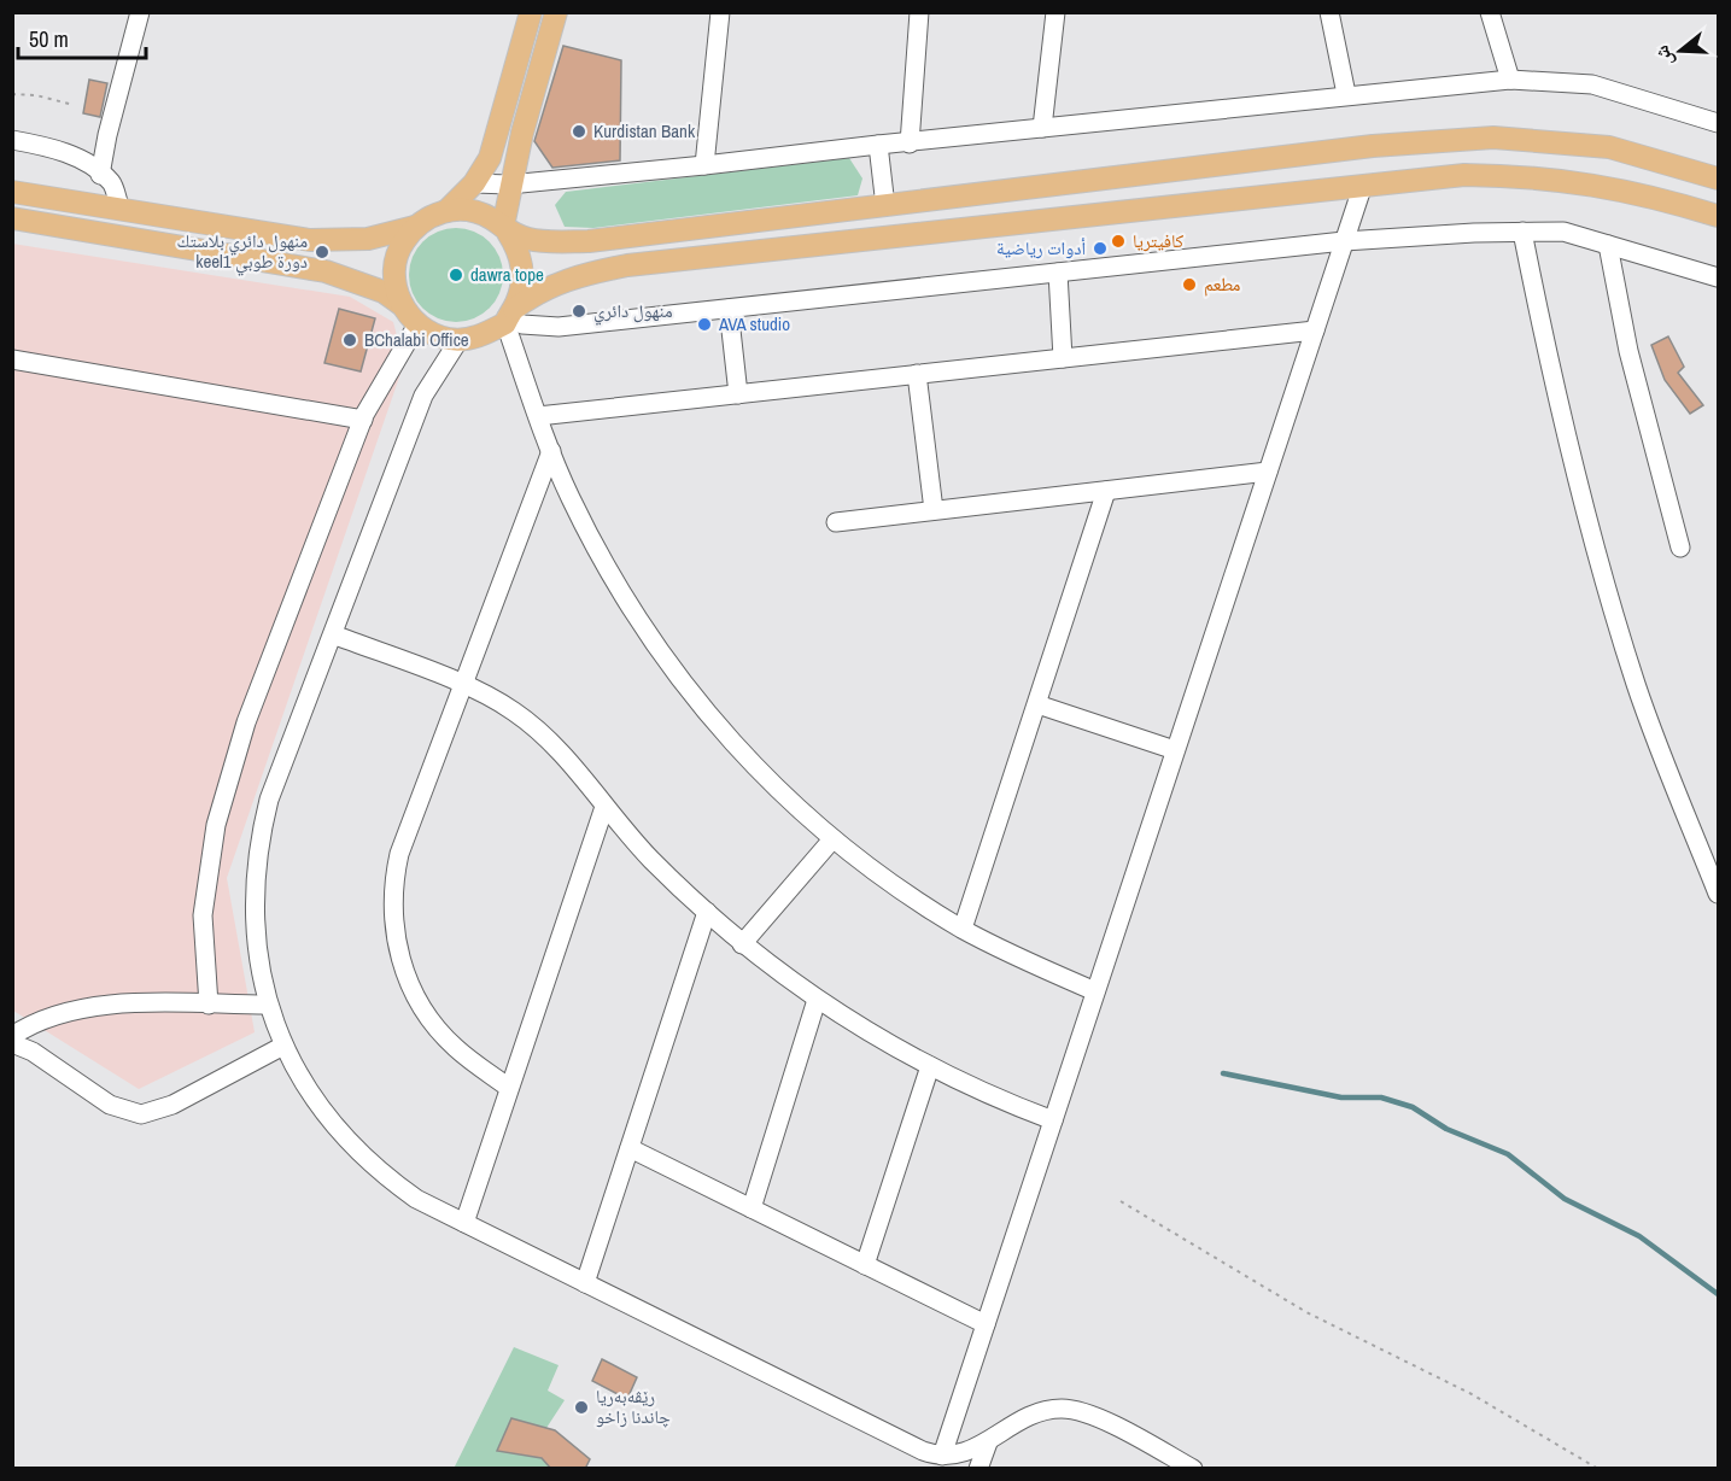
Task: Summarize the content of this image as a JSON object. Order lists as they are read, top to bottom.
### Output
{
  "places": [
    "Kurdistan Bank",
    "كافيتريا",
    "أدوات رياضية",
    "منهول دائري بلاستك keel1 دورة طوبي",
    "dawra tope",
    "مطعم",
    "منهول دائري",
    "AVA studio",
    "BChalabi Office",
    "رێڤه‌به‌ريا چاندنا زاخو"
  ],
  "scale_bar": "50 m",
  "north": "left"
}
